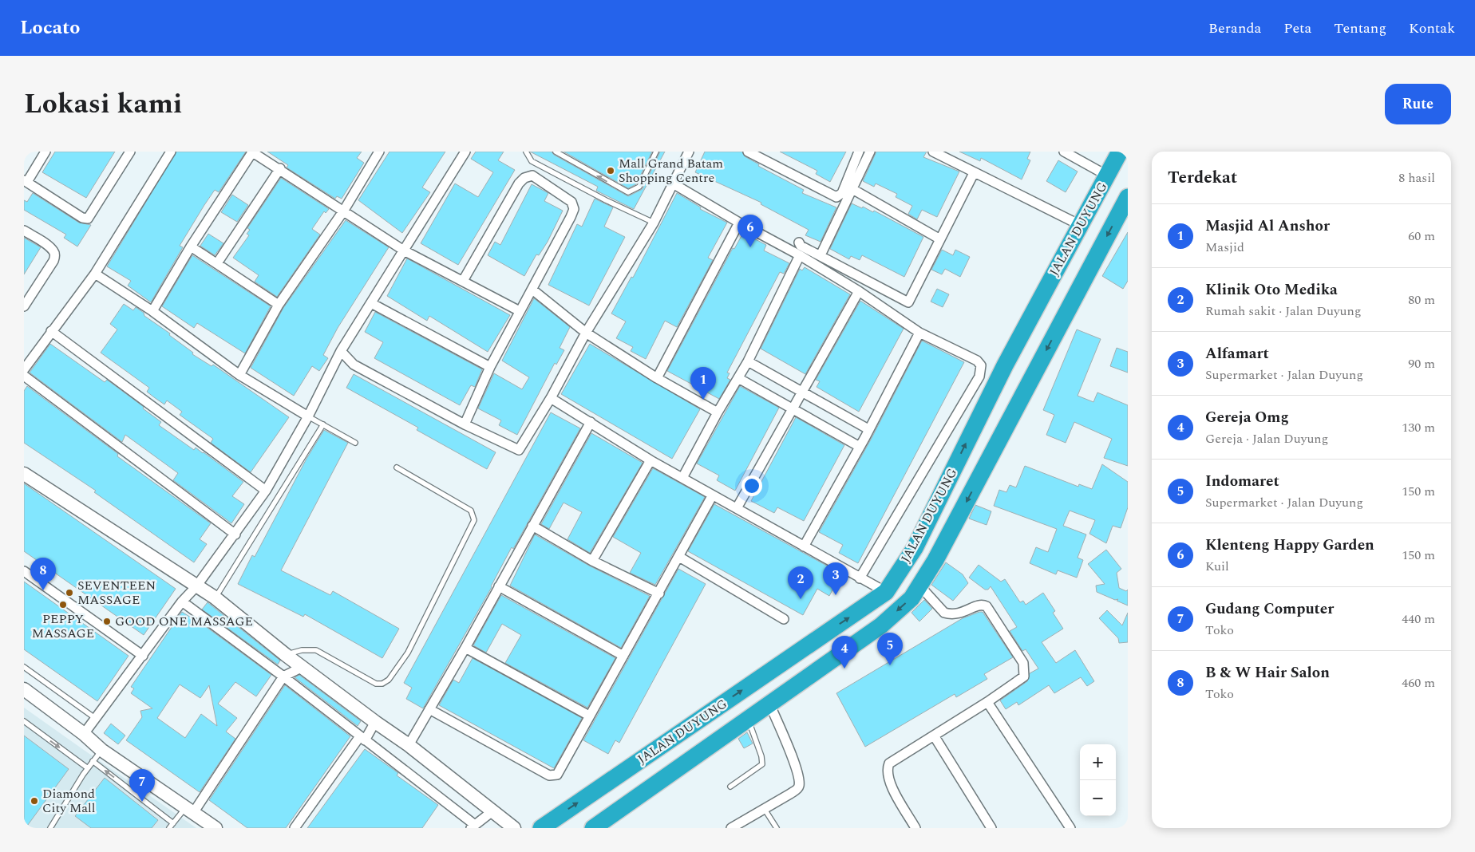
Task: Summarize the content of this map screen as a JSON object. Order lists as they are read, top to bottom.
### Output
{
  "streets": {
    "highway": ["JALAN DUYUNG"]
  },
  "places": [
    "Mall Grand Batam Shopping Centre",
    "SEVENTEEN MASSAGE",
    "PEPPY MASSAGE",
    "GOOD ONE MASSAGE",
    "Diamond City Mall"
  ],
  "page": {
    "header": "Locato",
    "nav": [
      "Beranda",
      "Peta",
      "Tentang",
      "Kontak"
    ],
    "title": "Lokasi kami",
    "buttons": "Rute",
    "heading": ["Terdekat", "8 hasil"],
    "list": [
      {
        "mark": "1",
        "name": "Masjid Al Anshor",
        "note": "Masjid",
        "value": "60 m"
      },
      {
        "mark": "2",
        "name": "Klinik Oto Medika",
        "note": "Rumah sakit · Jalan Duyung",
        "value": "80 m"
      },
      {
        "mark": "3",
        "name": "Alfamart",
        "note": "Supermarket · Jalan Duyung",
        "value": "90 m"
      },
      {
        "mark": "4",
        "name": "Gereja Omg",
        "note": "Gereja · Jalan Duyung",
        "value": "130 m"
      },
      {
        "mark": "5",
        "name": "Indomaret",
        "note": "Supermarket · Jalan Duyung",
        "value": "150 m"
      },
      {
        "mark": "6",
        "name": "Klenteng Happy Garden",
        "note": "Kuil",
        "value": "150 m"
      },
      {
        "mark": "7",
        "name": "Gudang Computer",
        "note": "Toko",
        "value": "440 m"
      },
      {
        "mark": "8",
        "name": "B & W Hair Salon",
        "note": "Toko",
        "value": "460 m"
      }
    ],
    "pins": [
      "6",
      "1",
      "8",
      "3",
      "2",
      "5",
      "4",
      "7"
    ],
    "map_buttons": ["+", "−"]
  }
}
